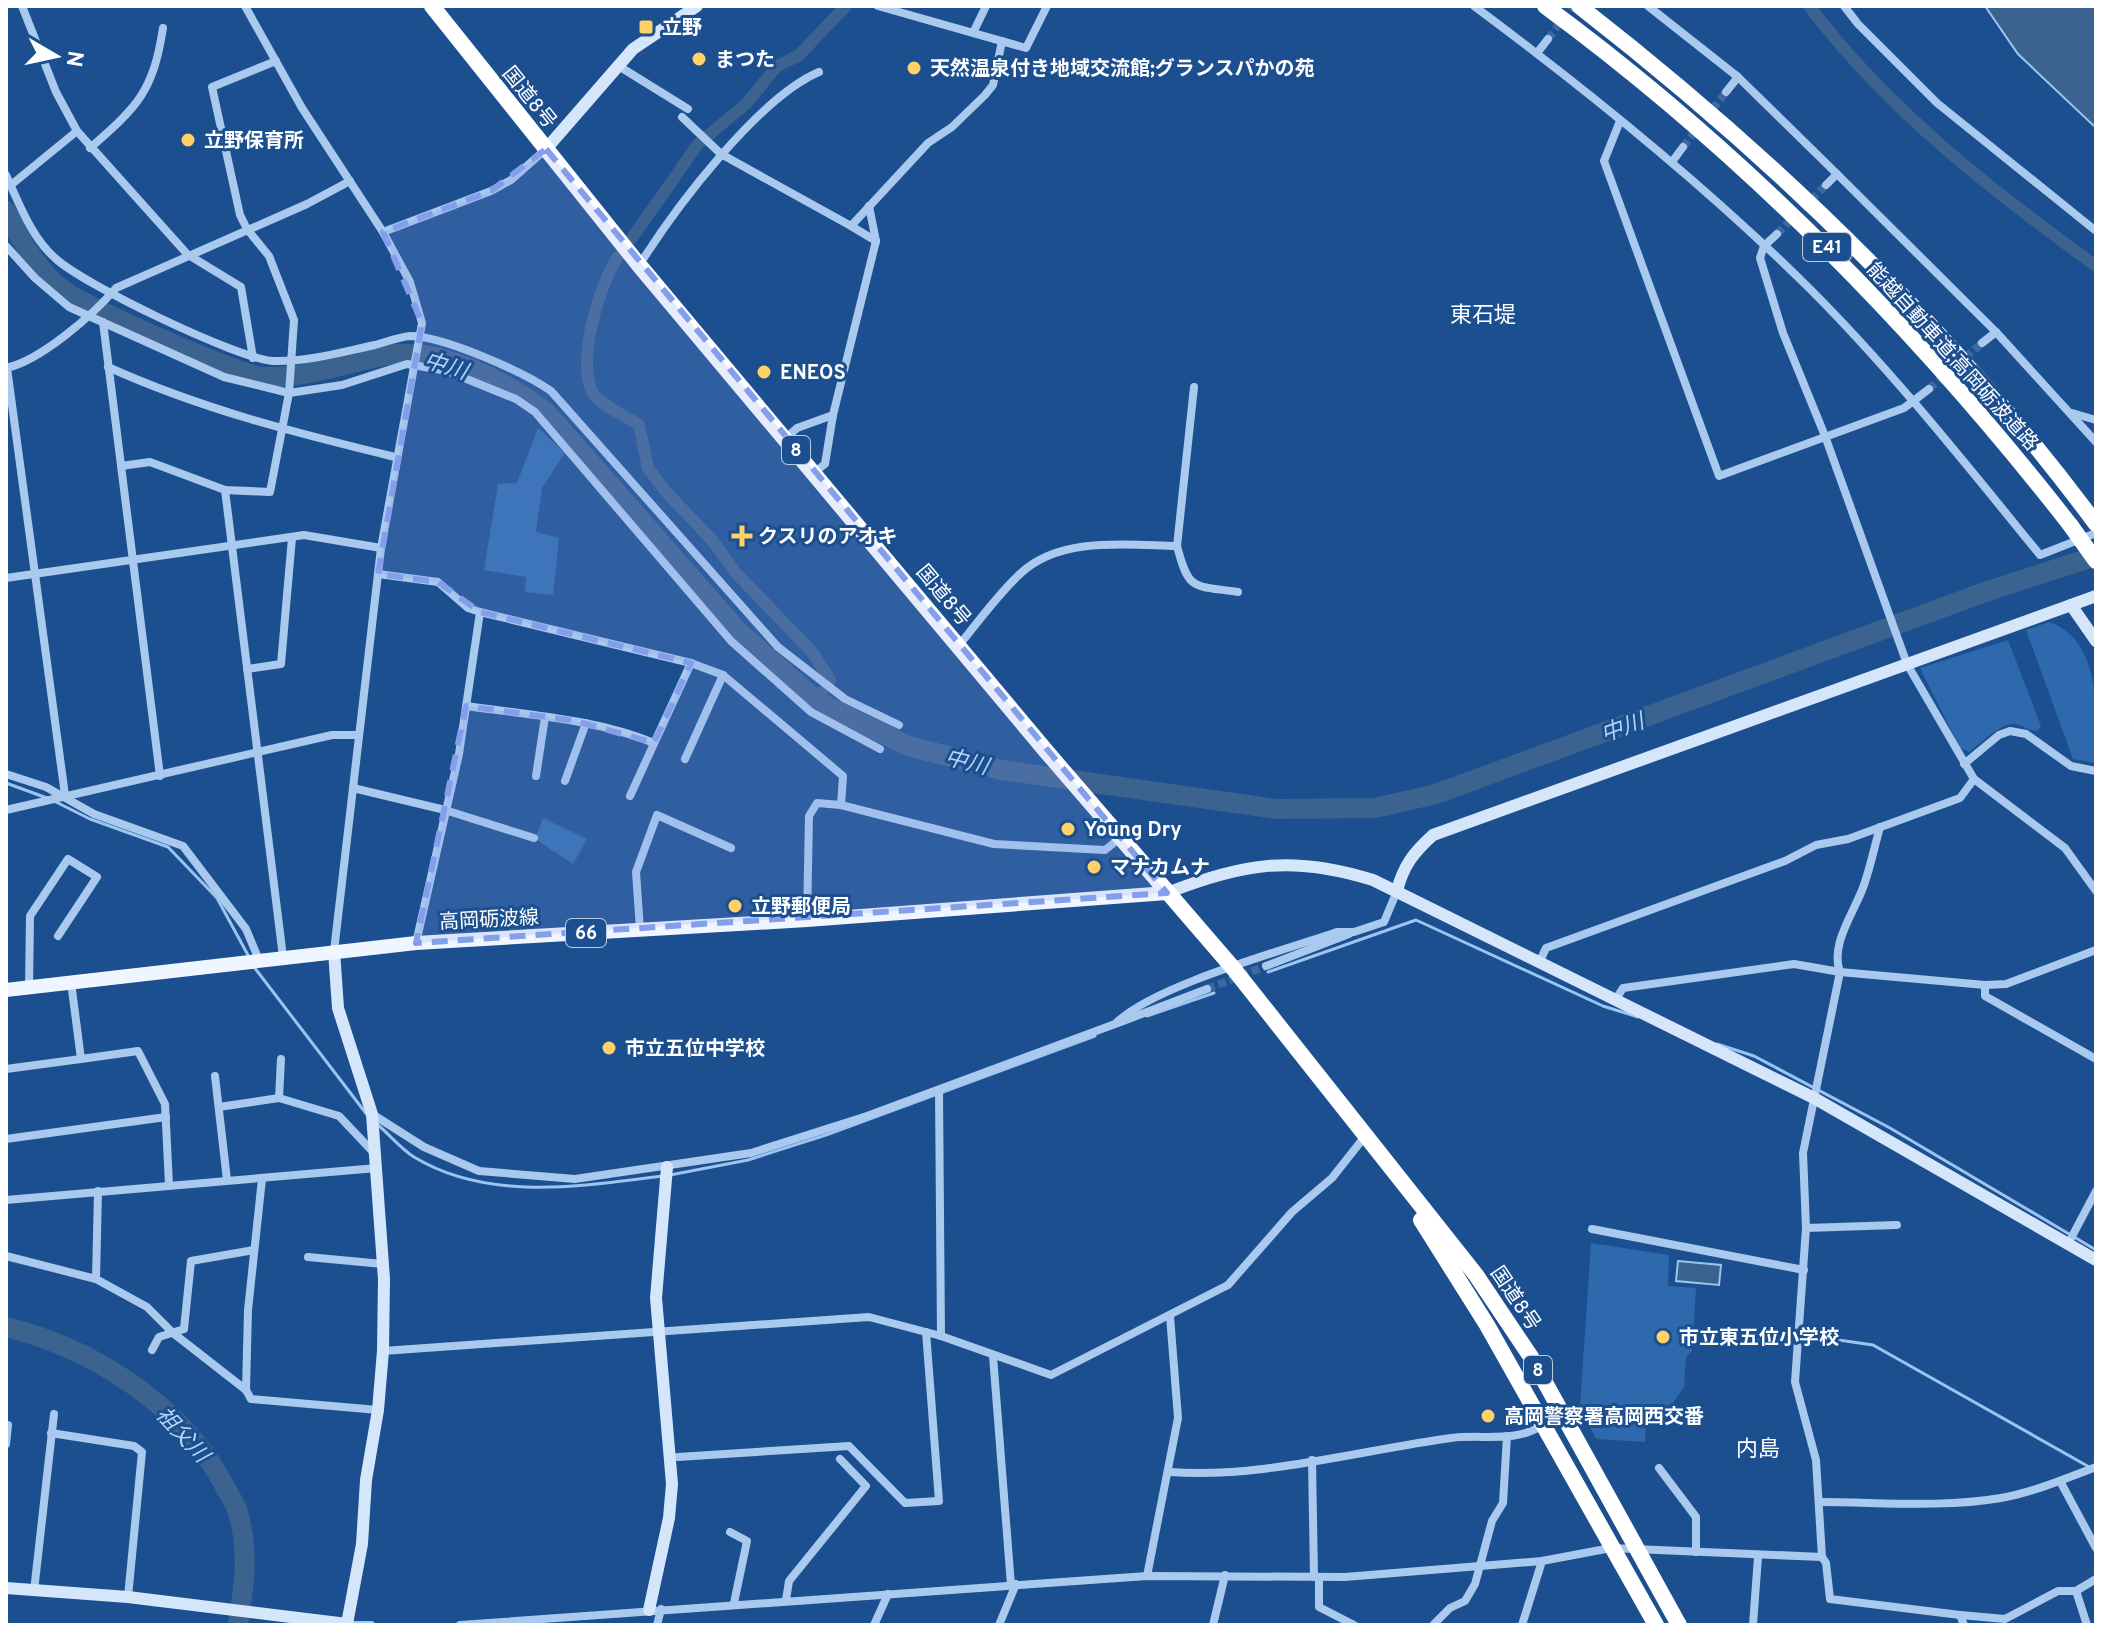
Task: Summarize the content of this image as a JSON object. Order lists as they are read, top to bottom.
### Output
{
  "streets": {
    "highway": [
      "国道8号",
      "E41",
      "能越自動車道;高岡砺波道路",
      "8"
    ],
    "main road": ["高岡砺波線", "66"]
  },
  "crossings": [
    ["国道8号", "高岡砺波線"]
  ],
  "districts": ["東石堤", "内島"],
  "water": ["中川", "祖父川"],
  "places": {
    "transit": ["立野"],
    "other": [
      "まつた",
      "天然温泉付き地域交流館;グランスパかの苑",
      "立野保育所",
      "ENEOS",
      "Young Dry",
      "マナカムナ",
      "立野郵便局",
      "市立五位中学校",
      "市立東五位小学校",
      "高岡警察署高岡西交番"
    ],
    "health": ["クスリのアオキ"]
  },
  "north": "right"
}
